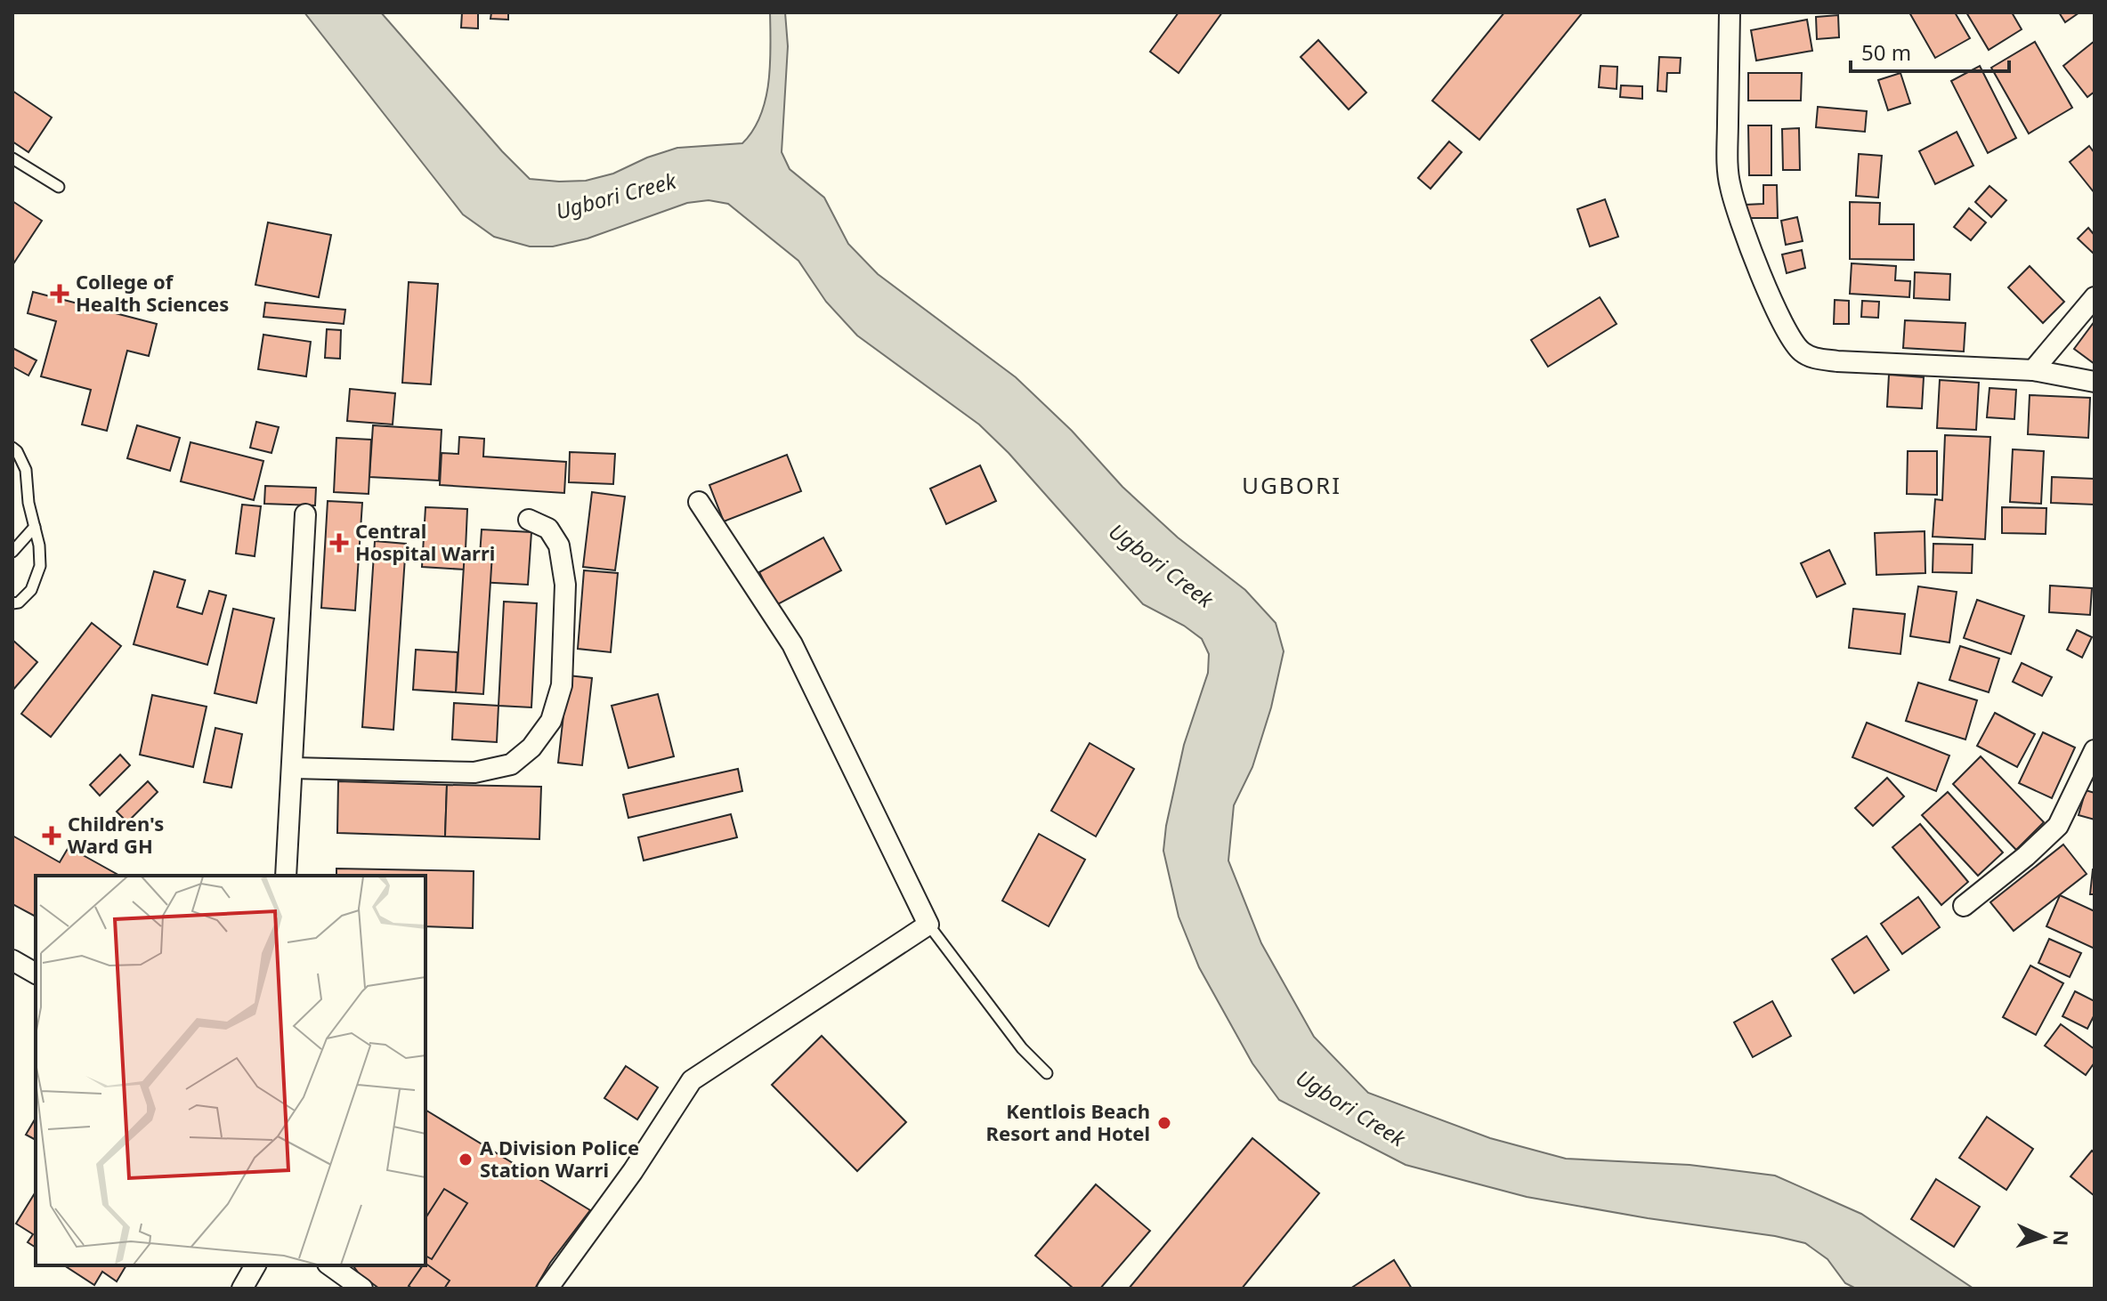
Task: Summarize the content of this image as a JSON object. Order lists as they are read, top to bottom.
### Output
{
  "districts": ["UGBORI"],
  "water": ["Ugbori Creek"],
  "places": {
    "health": ["College of Health Sciences", "Central Hospital Warri", "Children's Ward GH"],
    "other": ["Kentlois Beach Resort and Hotel", "A Division Police Station Warri"]
  },
  "scale_bar": "50 m",
  "north": "right"
}
